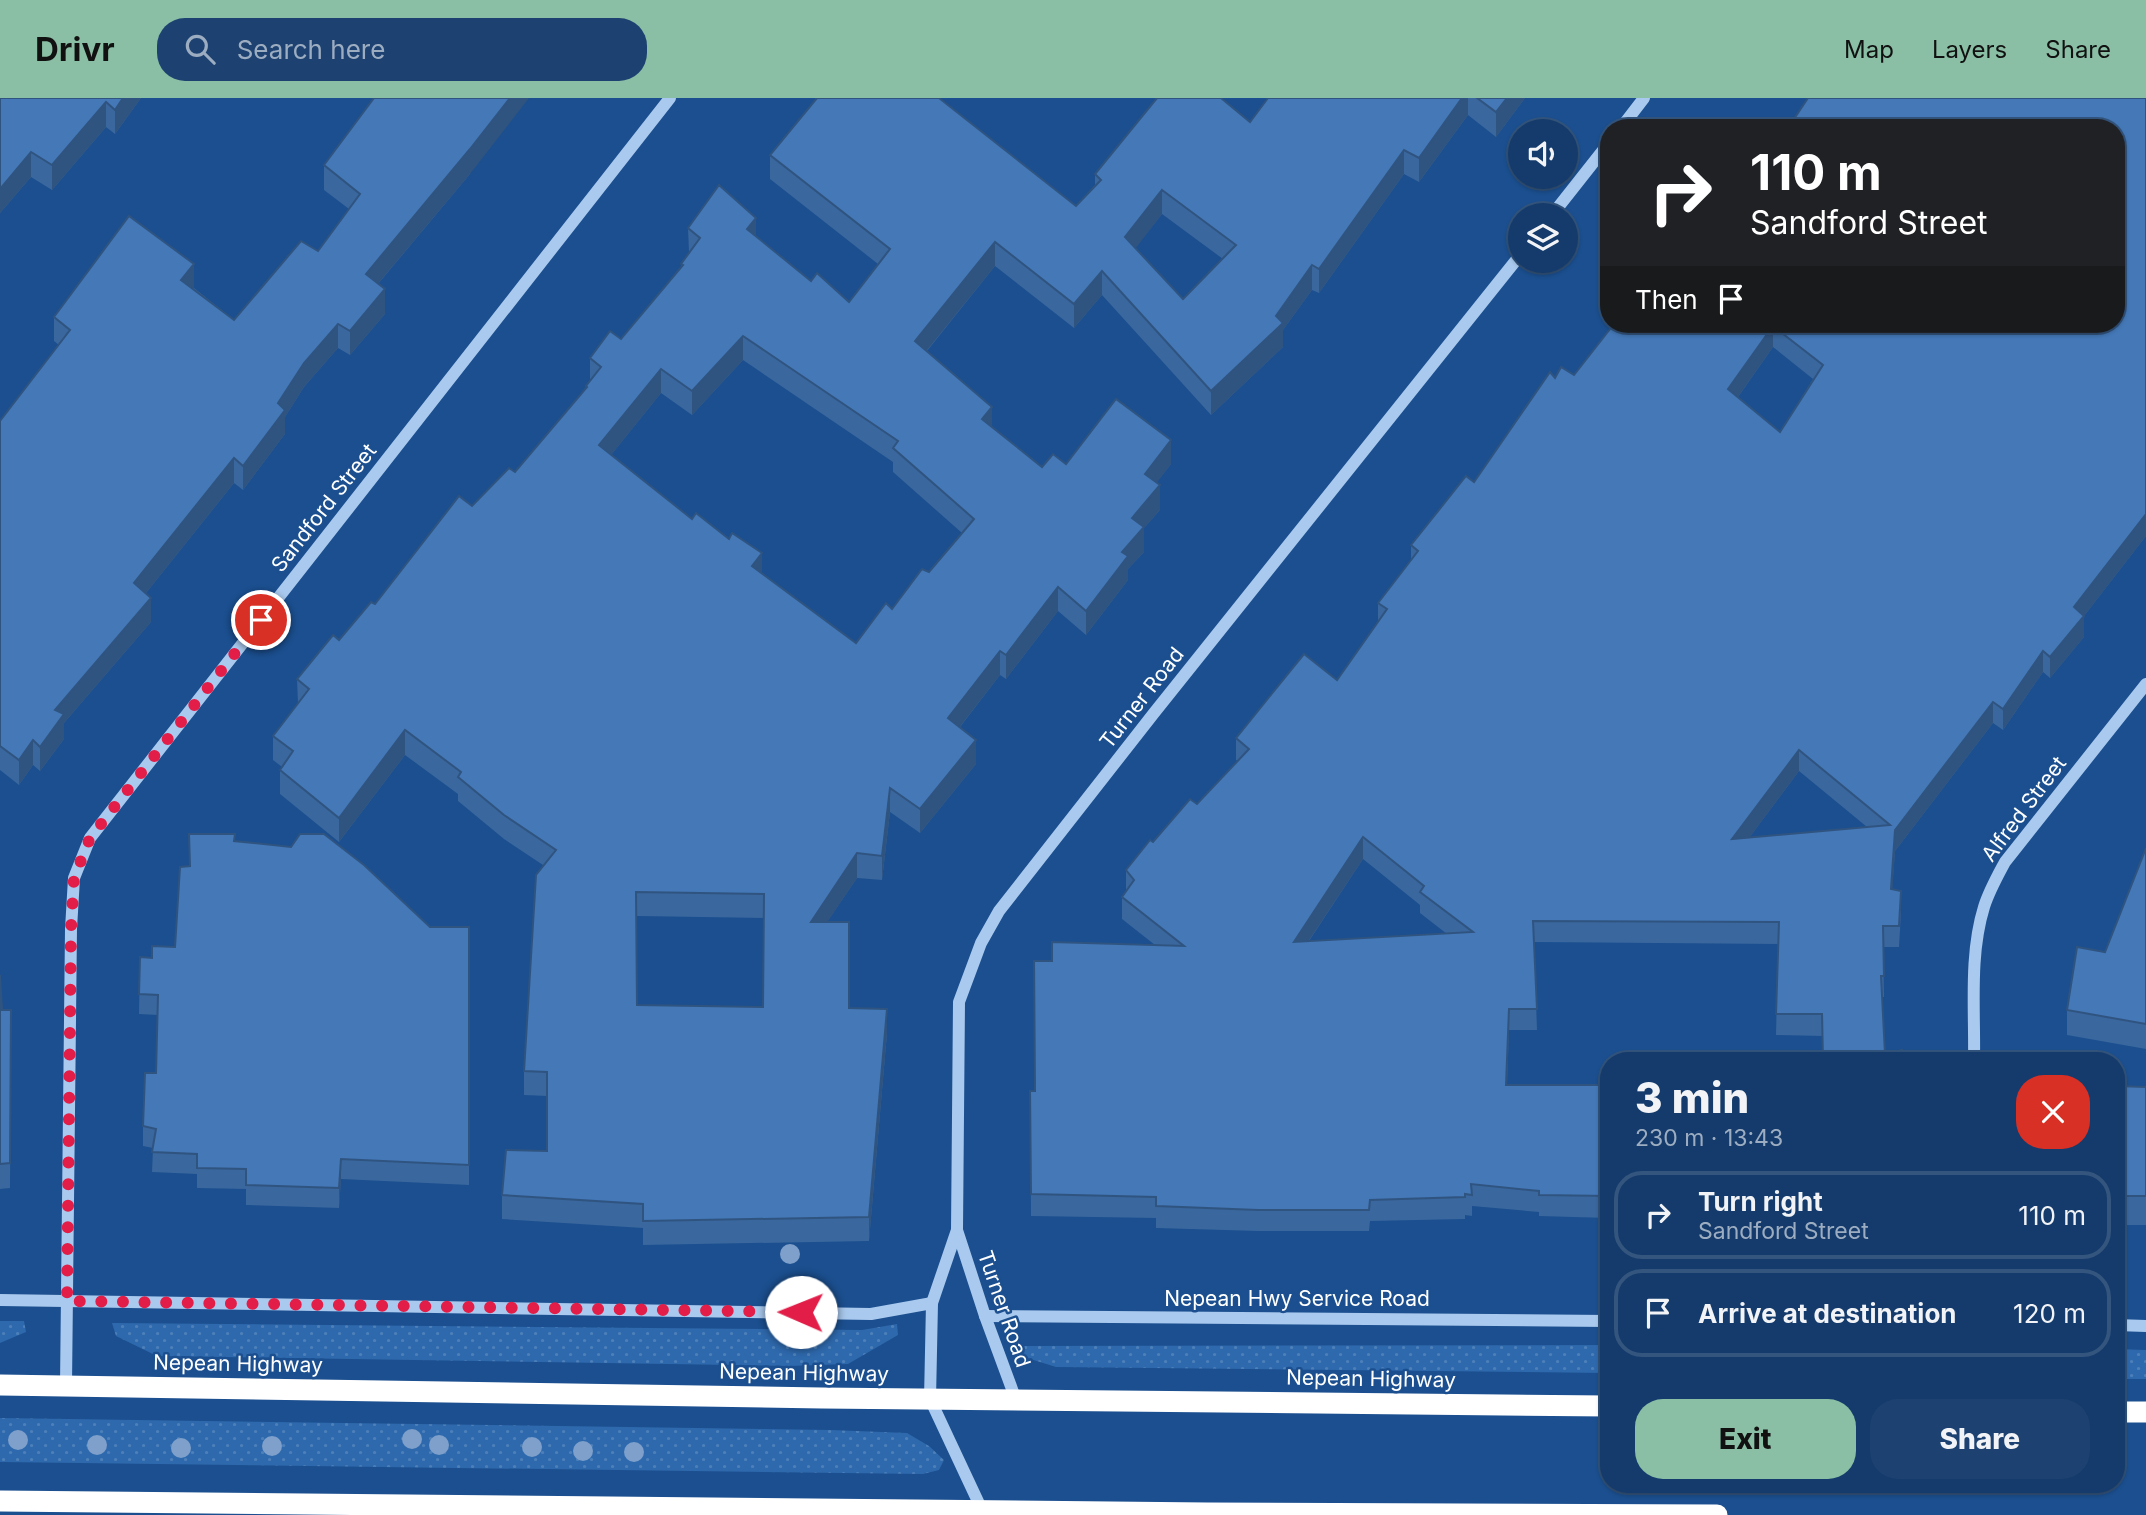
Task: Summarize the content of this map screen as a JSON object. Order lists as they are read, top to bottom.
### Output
{
  "streets": {
    "highway": ["Nepean Highway"],
    "street": [
      "Sandford Street",
      "Turner Road",
      "Alfred Street",
      "Nepean Hwy Service Road"
    ]
  },
  "crossings": [
    ["Sandford Street", "Nepean Highway"],
    ["Turner Road", "Nepean Hwy Service Road"],
    ["Turner Road", "Nepean Highway"]
  ],
  "page": {
    "header": "Drivr",
    "search": "Search here",
    "nav": ["Map", "Layers", "Share"],
    "turn": ["110 m", "Sandford Street"],
    "then": "Then",
    "heading": ["3 min", "230 m · 13:43"],
    "list": [
      {
        "name": "Turn right",
        "note": "Sandford Street",
        "value": "110 m"
      },
      {
        "name": "Arrive at destination",
        "value": "120 m"
      }
    ],
    "buttons": ["Exit", "Share"]
  }
}
